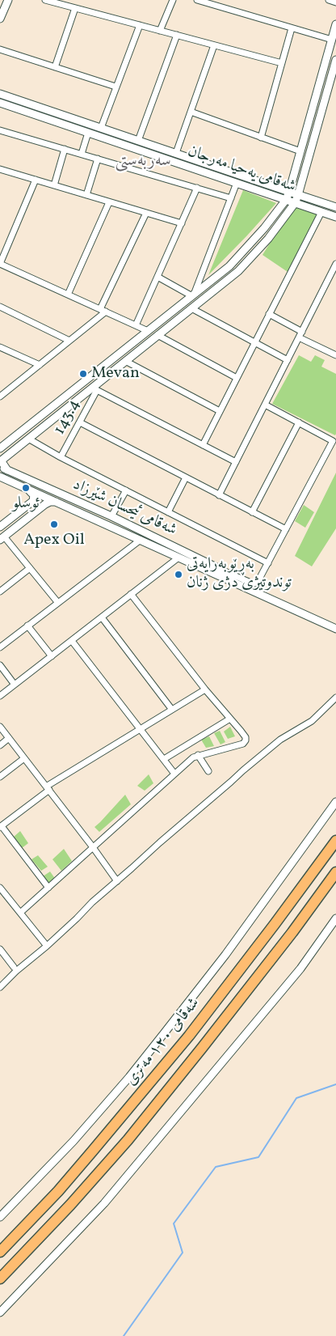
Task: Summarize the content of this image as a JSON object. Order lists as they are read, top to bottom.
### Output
{
  "streets": {
    "highway": ["شەقامی ١٢٠ مەتری"],
    "street": ["شەقامی یەحیا مەرجان", "143.4", "شەقامی ئیحسان شێرزاد"]
  },
  "districts": ["سه‌ربه‌ستی"],
  "places": [
    "Mevan",
    "ئوسلو",
    "Apex Oil",
    "بەڕێوبەرایەتی توندوتیژی دژی ژنان"
  ]
}
